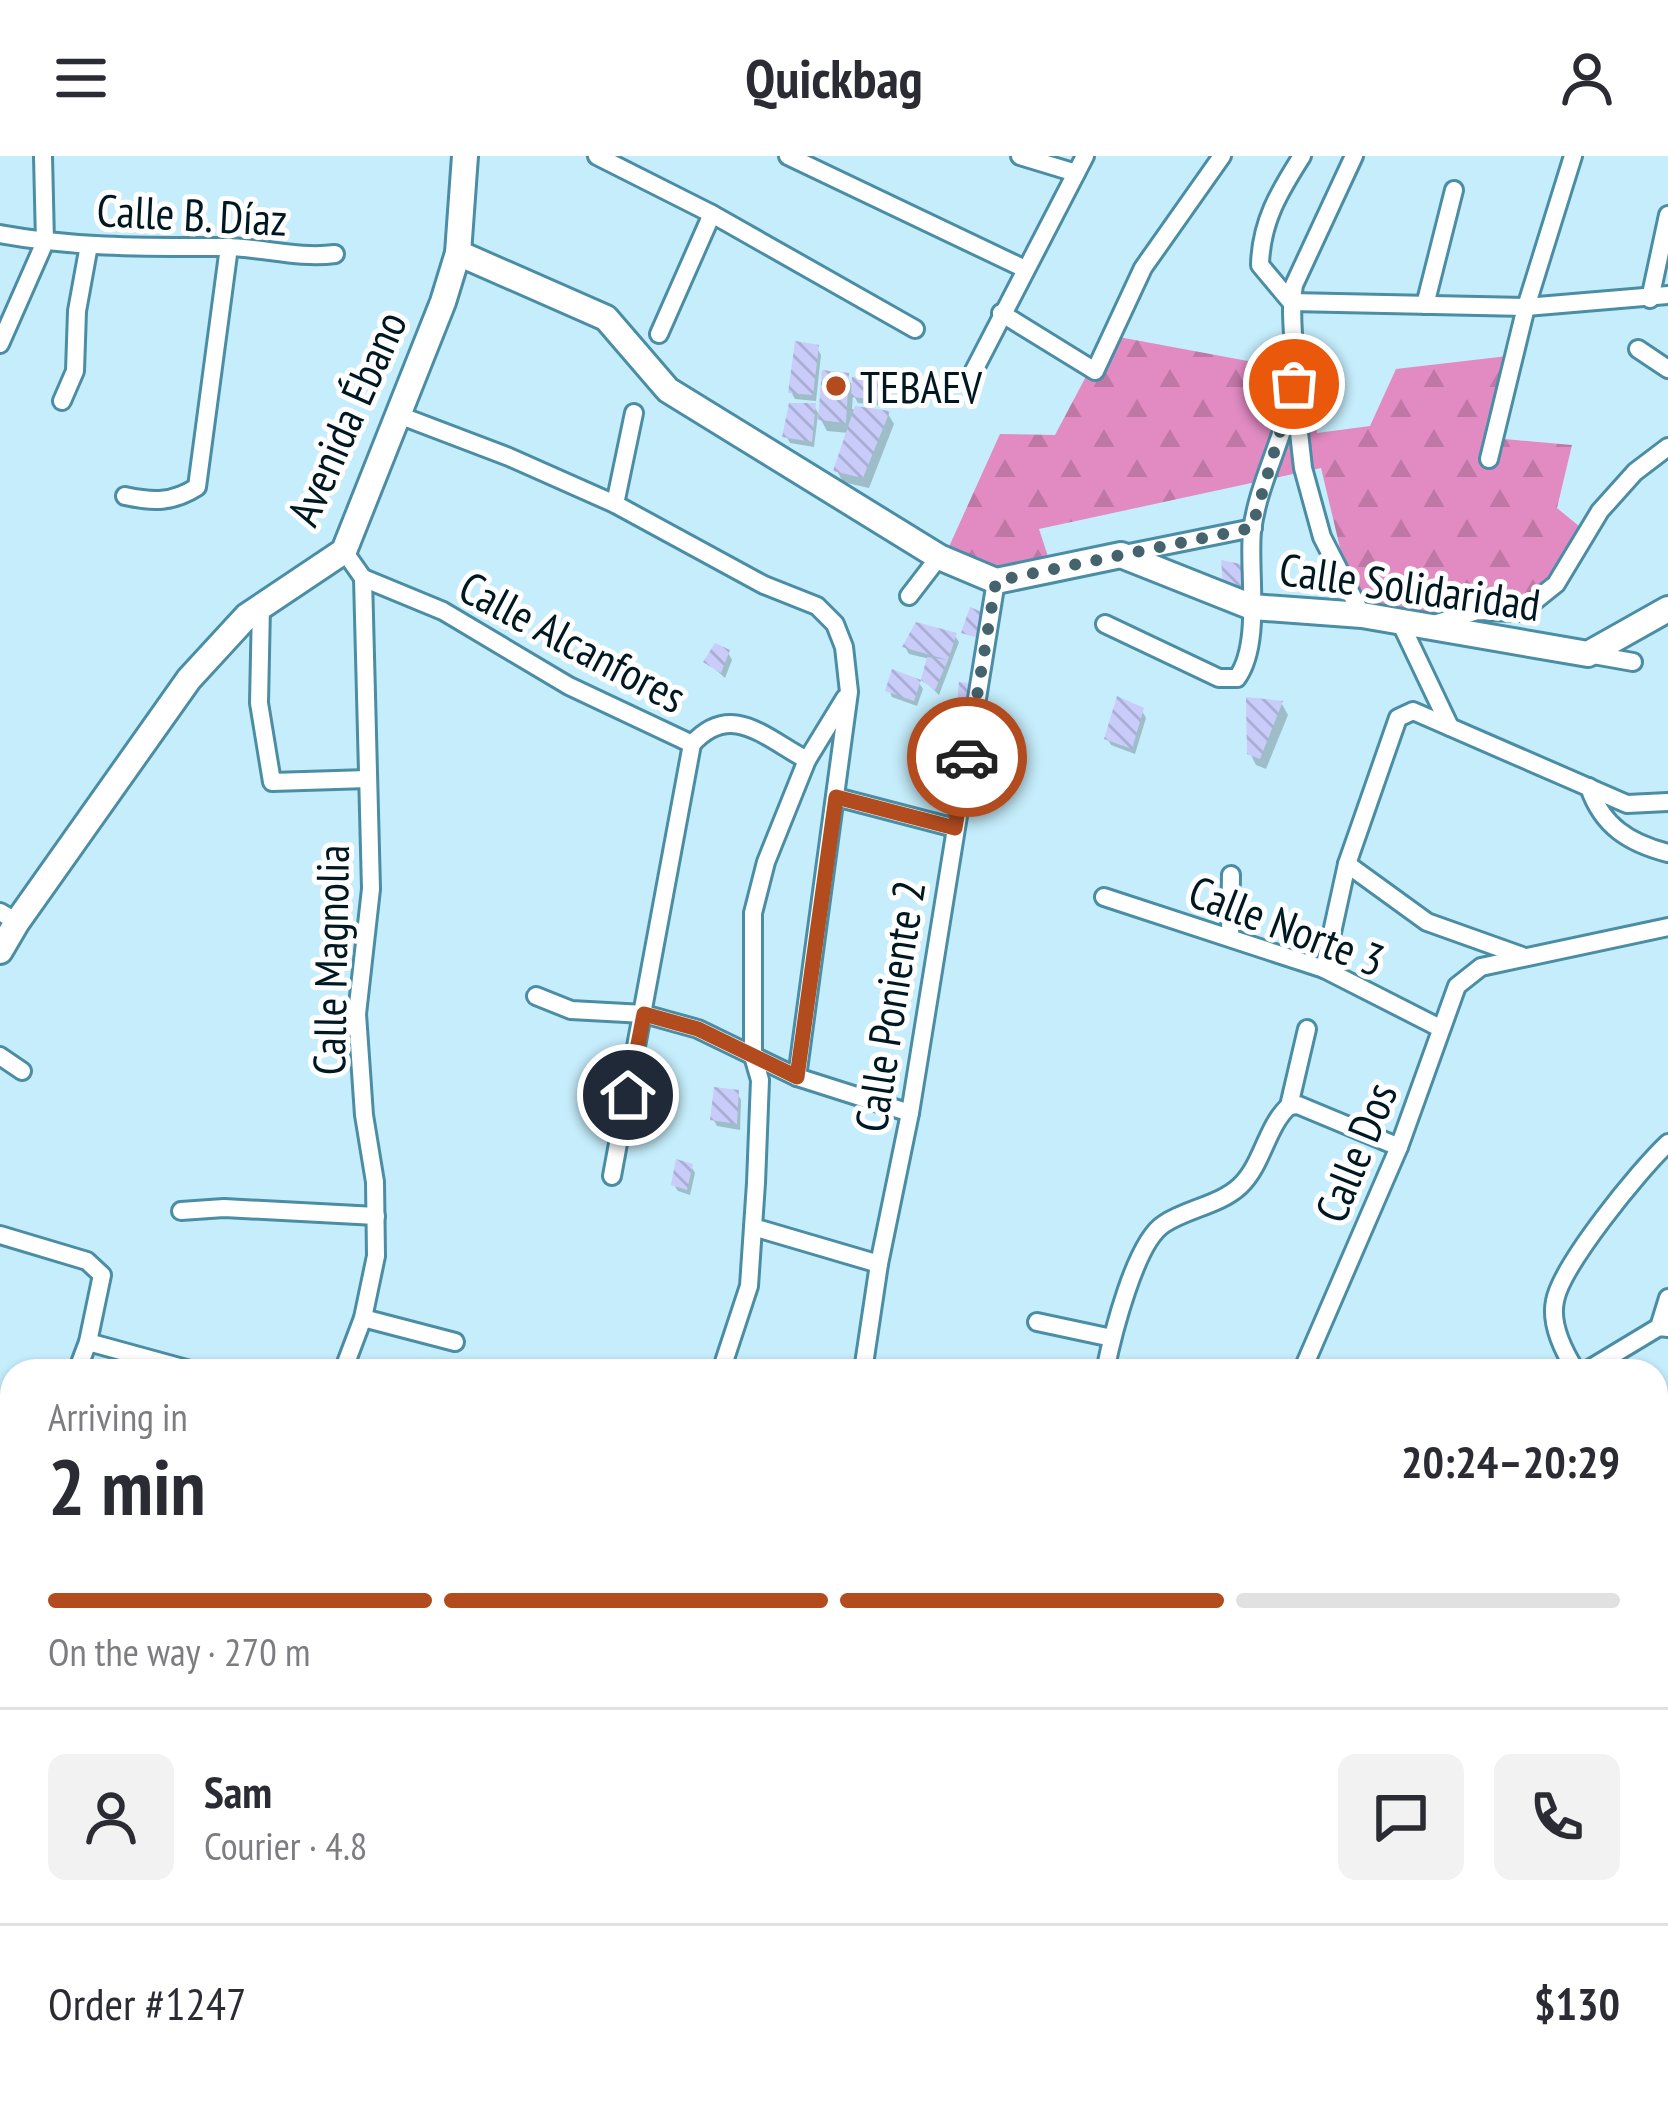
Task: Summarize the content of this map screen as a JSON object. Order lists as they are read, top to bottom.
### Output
{
  "streets": {
    "main road": ["Avenida Ébano", "Calle Solidaridad"],
    "street": [
      "Calle B. Díaz",
      "Calle Alcanfores",
      "Calle Norte 3",
      "Calle Magnolia",
      "Calle Poniente 2",
      "Calle Dos"
    ]
  },
  "crossings": [
    ["Calle Alcanfores", "Calle Magnolia"],
    ["Calle Norte 3", "Calle Dos"]
  ],
  "places": ["TEBAEV"],
  "page": {
    "header": "Quickbag",
    "heading": ["2 min", "Arriving in", "20:24–20:29"],
    "panel": [
      "Sam",
      "Courier · 4.8",
      "Order #1247",
      "$130"
    ],
    "bar": "On the way · 270 m"
  }
}
